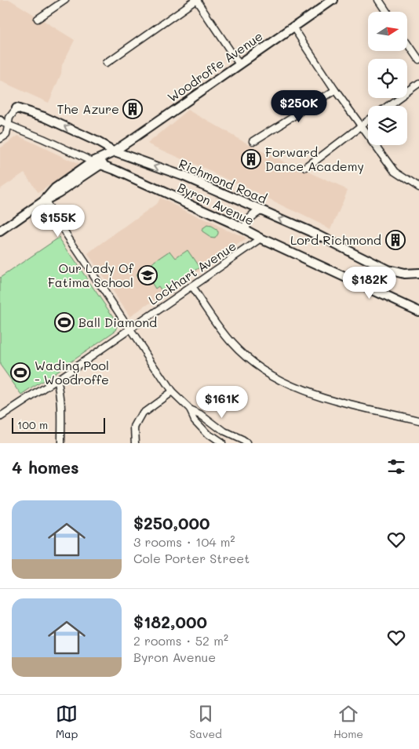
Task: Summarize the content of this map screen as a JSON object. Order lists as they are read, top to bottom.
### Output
{
  "streets": {
    "main road": ["Woodroffe Avenue", "Richmond Road", "Byron Avenue"],
    "street": ["Lockhart Avenue"]
  },
  "crossings": [
    ["Woodroffe Avenue", "Richmond Road"],
    ["Woodroffe Avenue", "Byron Avenue"],
    ["Byron Avenue", "Lockhart Avenue"]
  ],
  "one_way": ["Richmond Road"],
  "places": {
    "building": ["The Azure", "Forward Dance Academy", "Lord Richmond"],
    "school or university": ["Our Lady Of Fatima School"],
    "sports": ["Ball Diamond", "Wading Pool - Woodroffe"]
  },
  "scale_bar": "100 m",
  "north": "right",
  "page": {
    "price": [
      "$250K",
      "$155K",
      "$182K",
      "$161K"
    ],
    "scale": "100 m",
    "heading": "4 homes",
    "list": [
      {
        "name": "$250,000",
        "note": "3 rooms · 104 m² · Cole Porter Street"
      },
      {
        "name": "$182,000",
        "note": "2 rooms · 52 m² · Byron Avenue"
      }
    ],
    "tabs": ["Map", "Saved", "Home"]
  }
}
